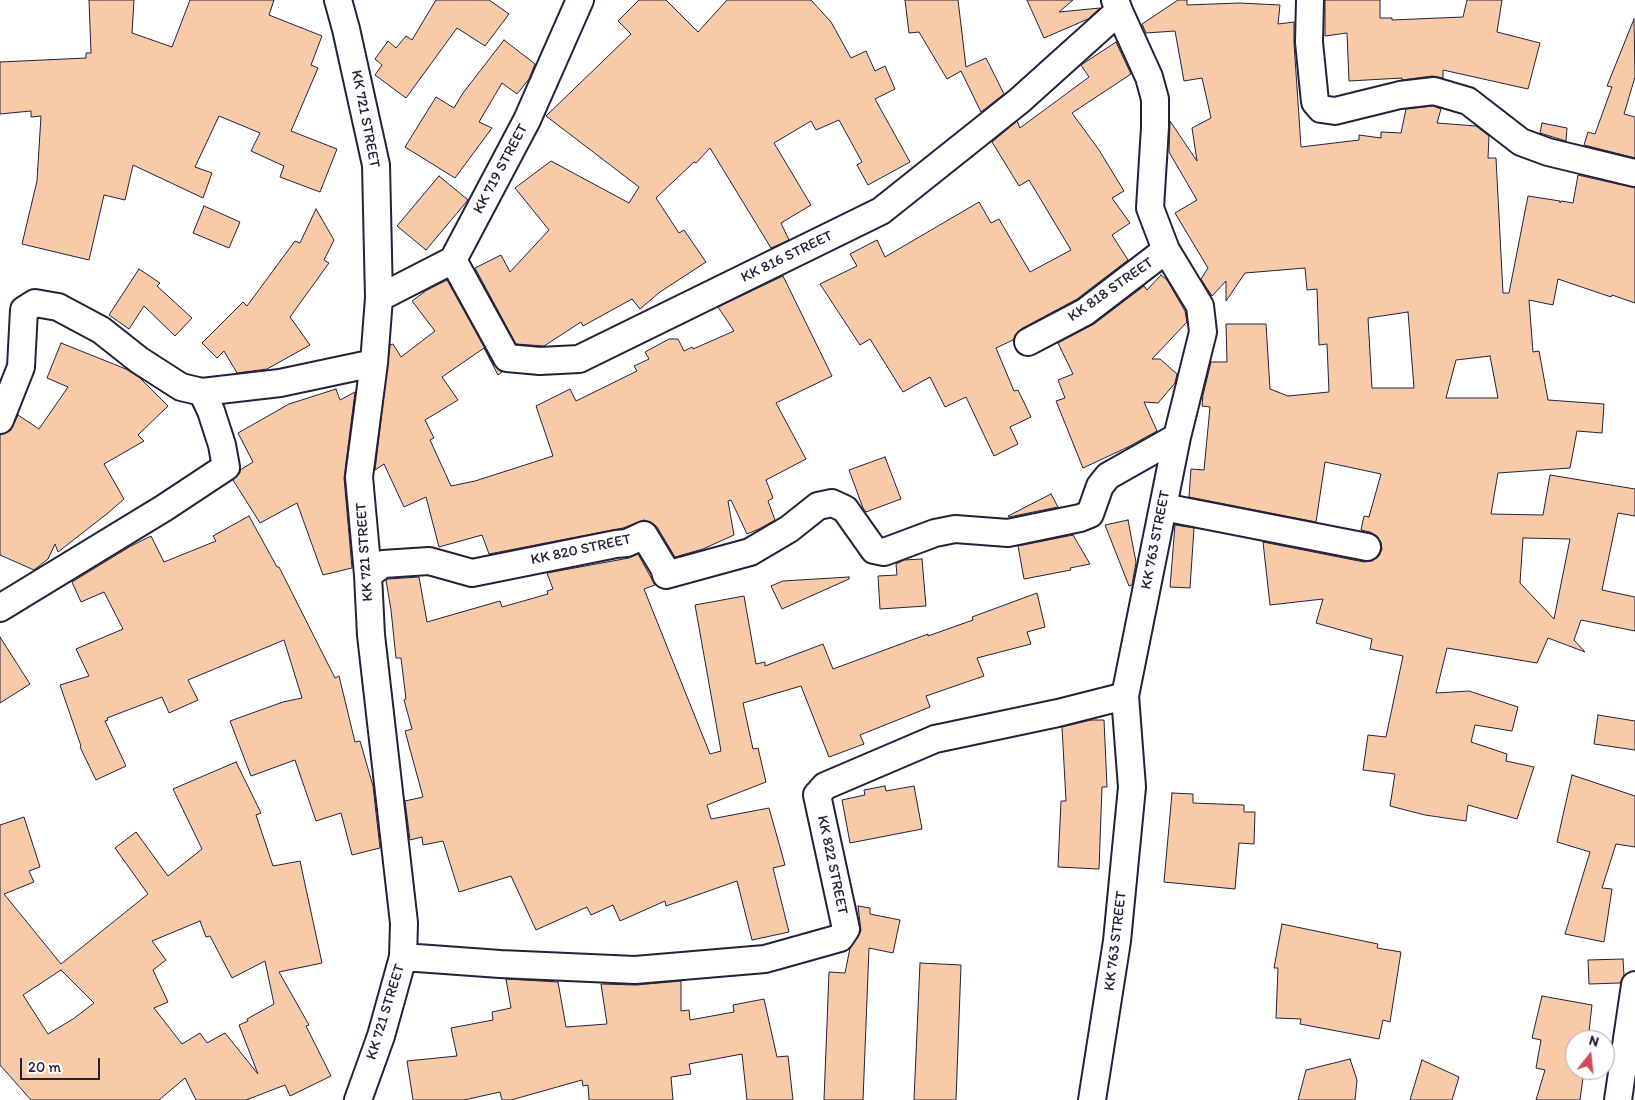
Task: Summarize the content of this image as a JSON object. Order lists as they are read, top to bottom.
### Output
{
  "streets": {
    "street": [
      "KK 721 STREET",
      "KK 719 STREET",
      "KK 816 STREET",
      "KK 818 STREET",
      "KK 763 STREET",
      "KK 820 STREET",
      "KK 822 STREET"
    ]
  },
  "crossings": [
    ["KK 721 STREET", "KK 820 STREET"],
    ["KK 721 STREET", "KK 822 STREET"],
    ["KK 719 STREET", "KK 816 STREET"],
    ["KK 816 STREET", "KK 763 STREET"],
    ["KK 818 STREET", "KK 763 STREET"],
    ["KK 763 STREET", "KK 820 STREET"],
    ["KK 763 STREET", "KK 822 STREET"]
  ],
  "scale_bar": "20 m",
  "north": "top"
}
